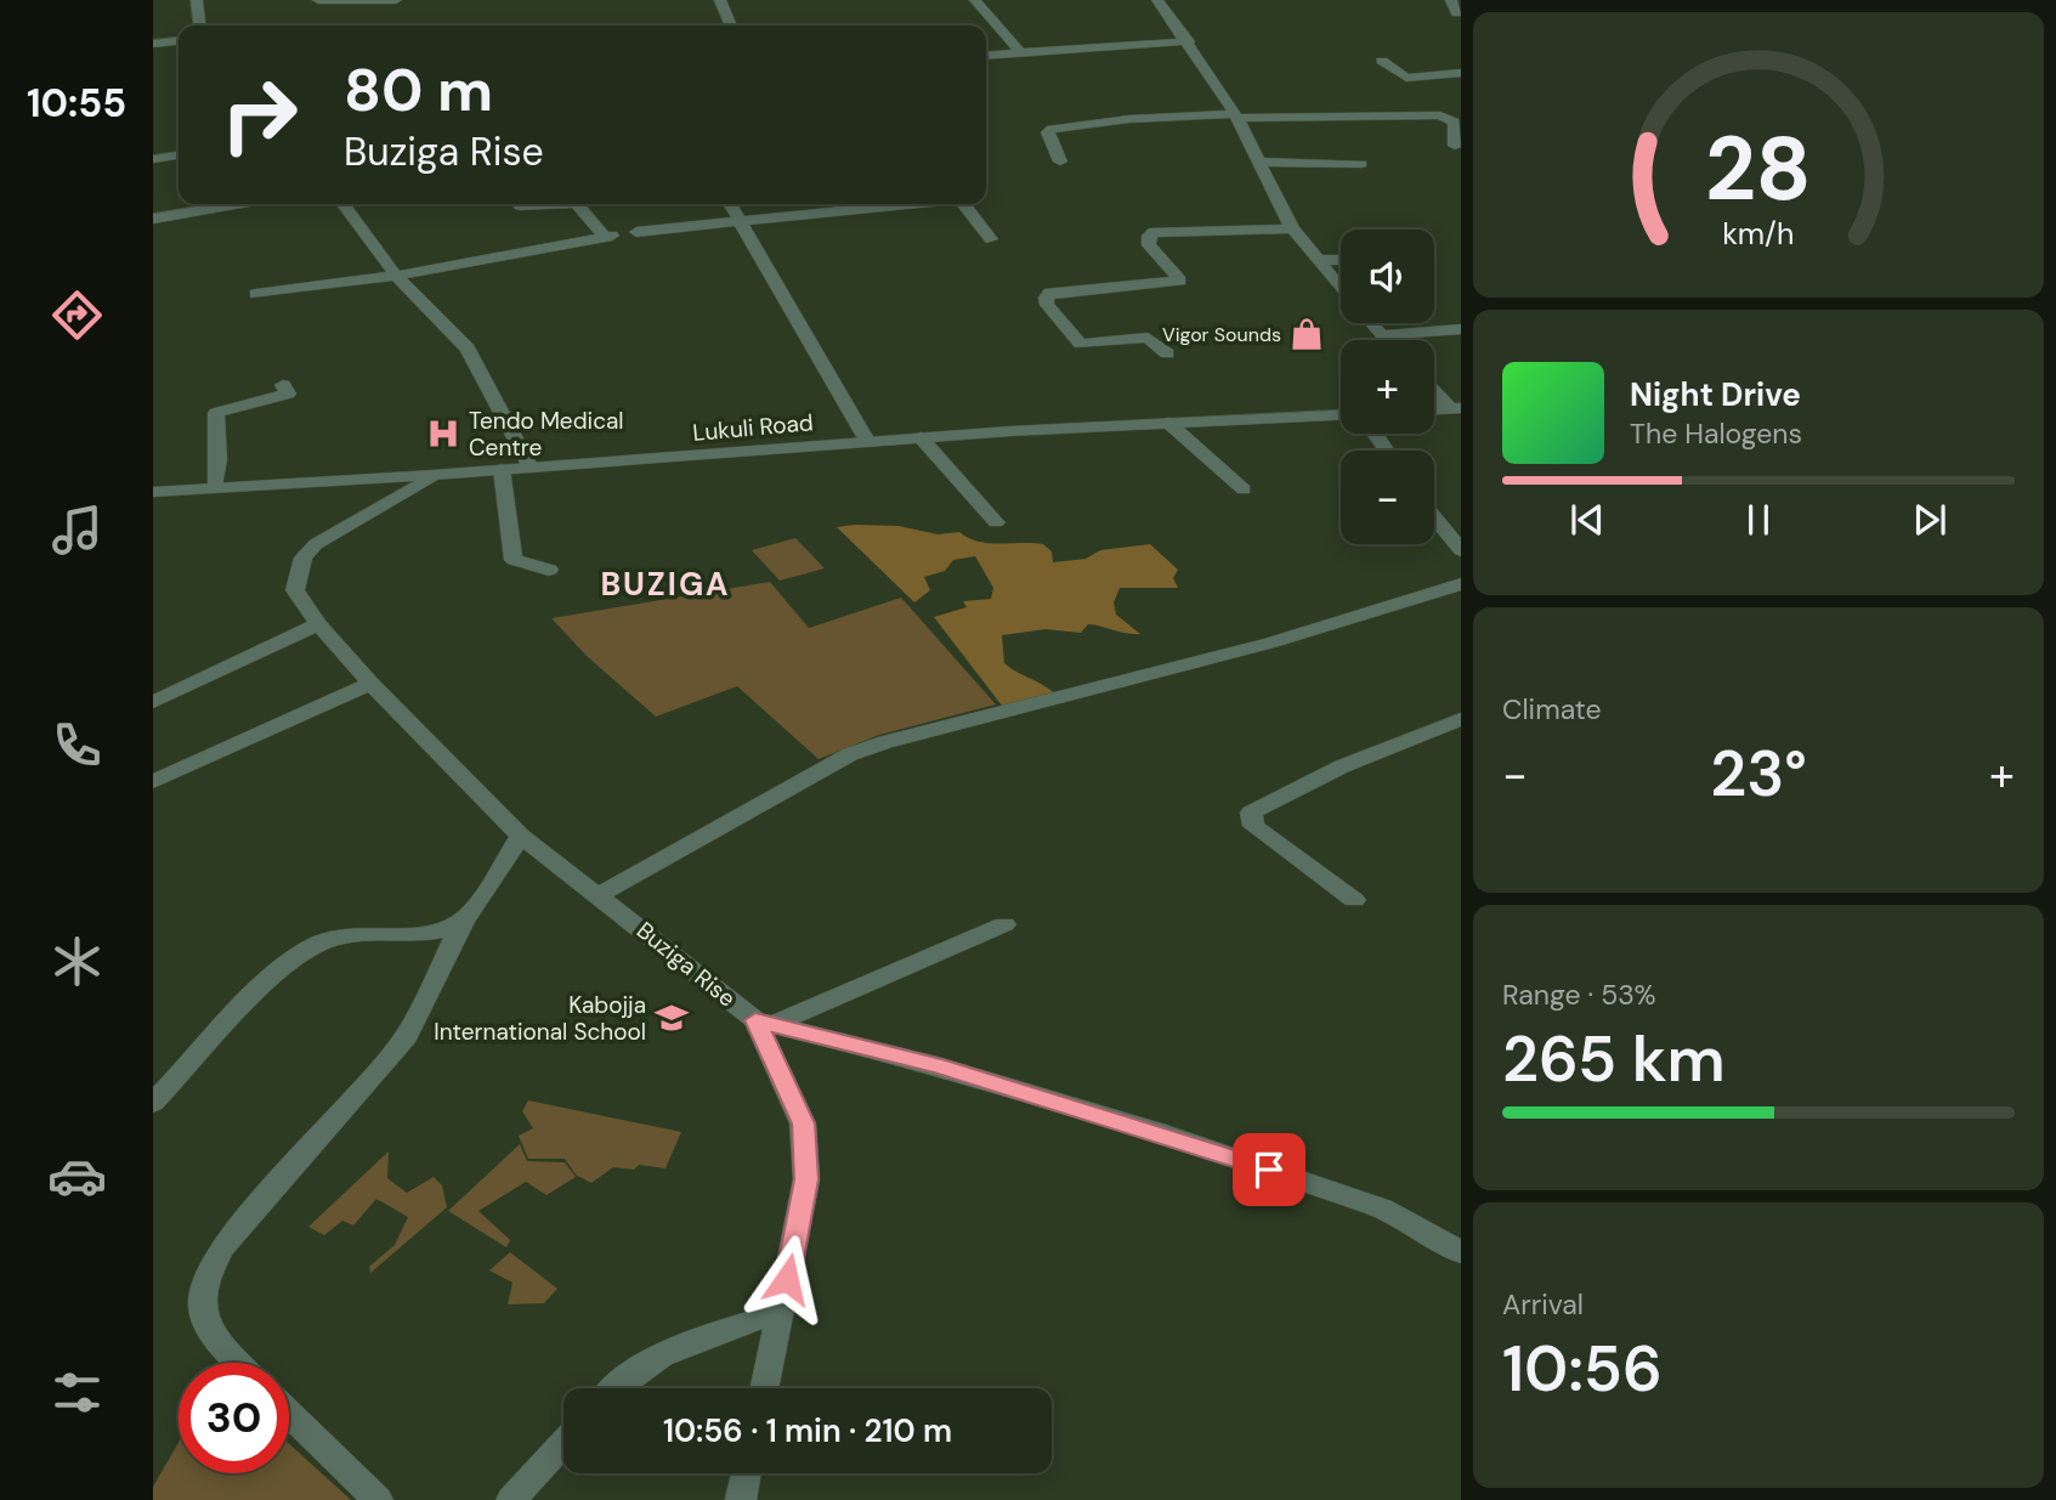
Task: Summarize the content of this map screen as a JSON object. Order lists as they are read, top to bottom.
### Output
{
  "streets": {
    "street": ["Lukuli Road", "Buziga Rise"]
  },
  "crossings": [
    ["Lukuli Road", "Buziga Rise"]
  ],
  "districts": ["BUZIGA"],
  "places": {
    "shop": ["Vigor Sounds"],
    "hospital": ["Tendo Medical Centre"],
    "school or university": ["Kabojja International School"]
  },
  "page": {
    "tabs": "10:55",
    "turn": ["80 m", "Buziga Rise"],
    "map_buttons": ["+", "−"],
    "song": ["Night Drive", "The Halogens"],
    "tile": [
      "Climate",
      ["Range · 53%", "265 km"],
      ["Arrival", "10:56"]
    ],
    "heat": ["−", "23°", "+"],
    "limit": "30",
    "trip": "10:56 · 1 min · 210 m",
    "gauge": ["28", "km/h"]
  }
}
